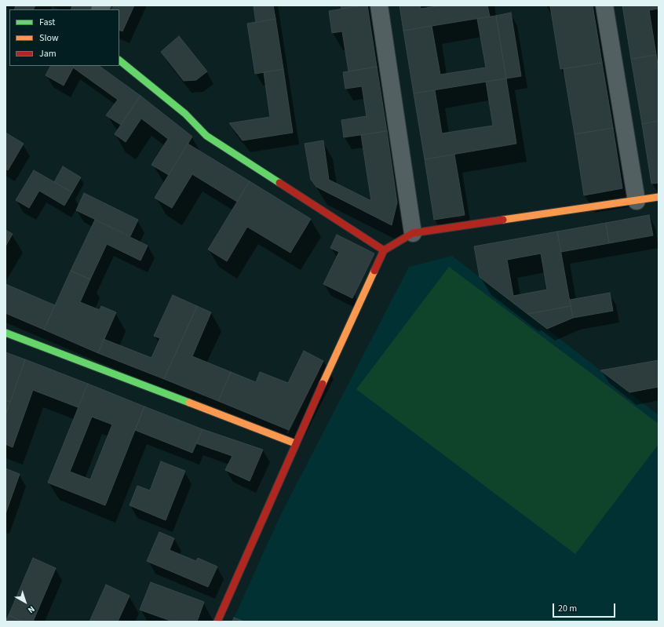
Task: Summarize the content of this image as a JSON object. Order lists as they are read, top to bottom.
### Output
{
  "legend": ["Fast", "Slow", "Jam"],
  "scale_bar": "20 m",
  "north": "bottom right"
}
